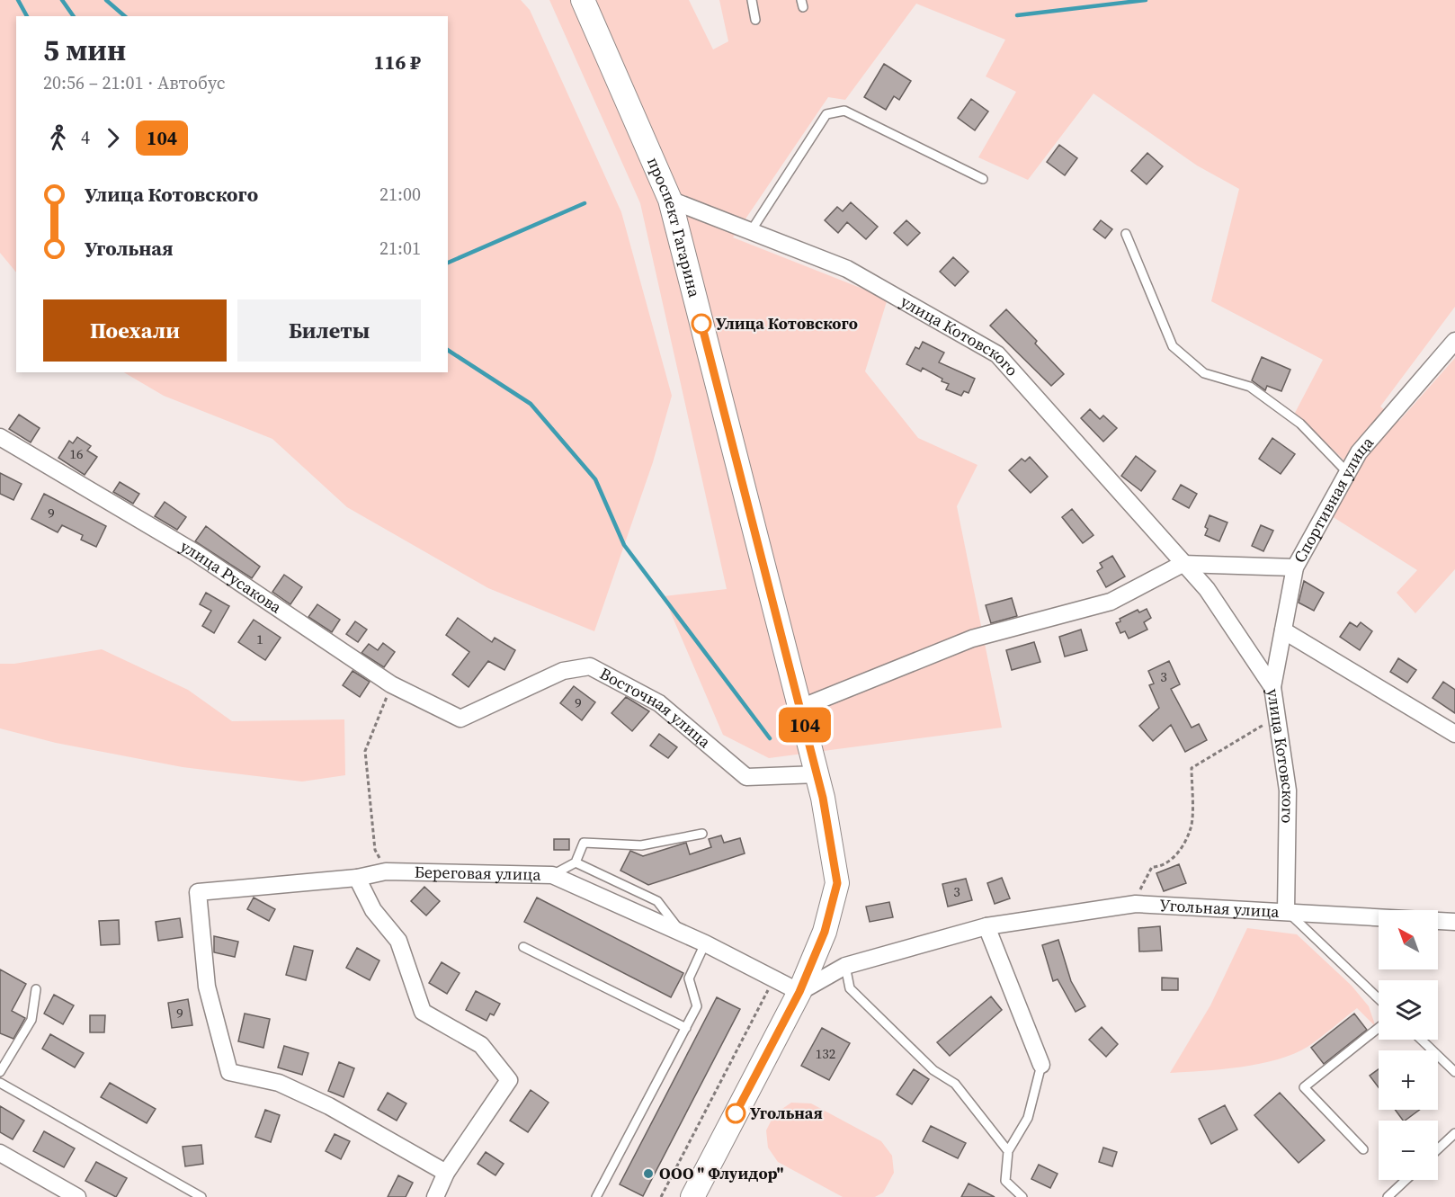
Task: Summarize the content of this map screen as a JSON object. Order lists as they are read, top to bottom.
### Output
{
  "streets": {
    "main road": ["проспект Гагарина"],
    "street": [
      "улица Котовского",
      "Спортивная улица",
      "улица Русакова",
      "Восточная улица",
      "Береговая улица",
      "Угольная улица"
    ]
  },
  "crossings": [
    ["проспект Гагарина", "улица Котовского"],
    ["проспект Гагарина", "Восточная улица"],
    ["проспект Гагарина", "Береговая улица"],
    ["проспект Гагарина", "Угольная улица"],
    ["улица Котовского", "Спортивная улица"],
    ["улица Котовского", "Угольная улица"],
    ["улица Русакова", "Восточная улица"],
    ["Береговая улица", "Угольная улица"]
  ],
  "places": ["Улица Котовского", "Угольная", "ООО \" Флуидор\""],
  "lines": ["bus line 104"],
  "house_numbers": [
    "16",
    "9",
    "1",
    "3",
    "9",
    "3",
    "9",
    "132"
  ],
  "north": "top left",
  "page": {
    "on_map": "104",
    "heading": ["5 мин", "20:56 – 21:01 · Автобус", "116 ₽"],
    "legs": ["4", "104"],
    "list": [
      {
        "name": "Улица Котовского",
        "value": "21:00"
      },
      {
        "name": "Угольная",
        "value": "21:01"
      }
    ],
    "buttons": ["Поехали", "Билеты"],
    "map_buttons": ["+", "−"]
  }
}
